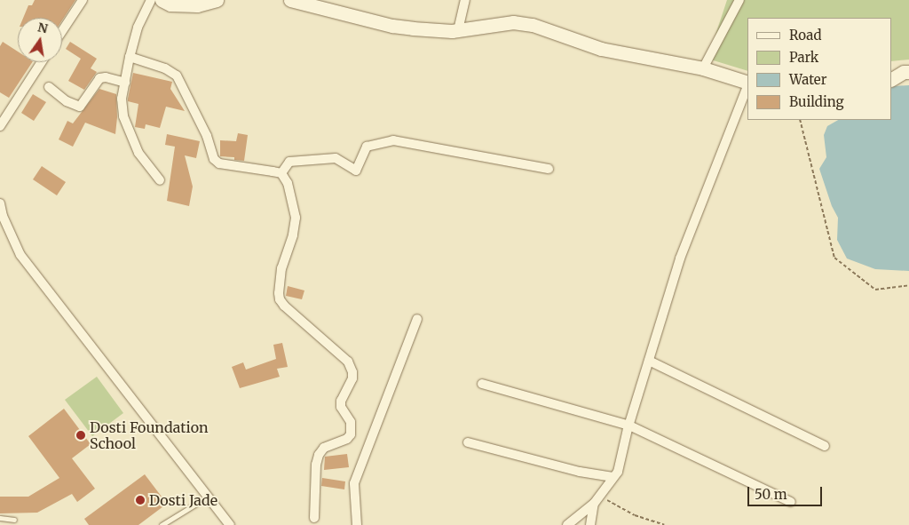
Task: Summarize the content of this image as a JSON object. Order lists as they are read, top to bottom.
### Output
{
  "places": ["Dosti Foundation School", "Dosti Jade"],
  "legend": [
    "Road",
    "Park",
    "Water",
    "Building"
  ],
  "scale_bar": "50 m",
  "north": "top"
}
